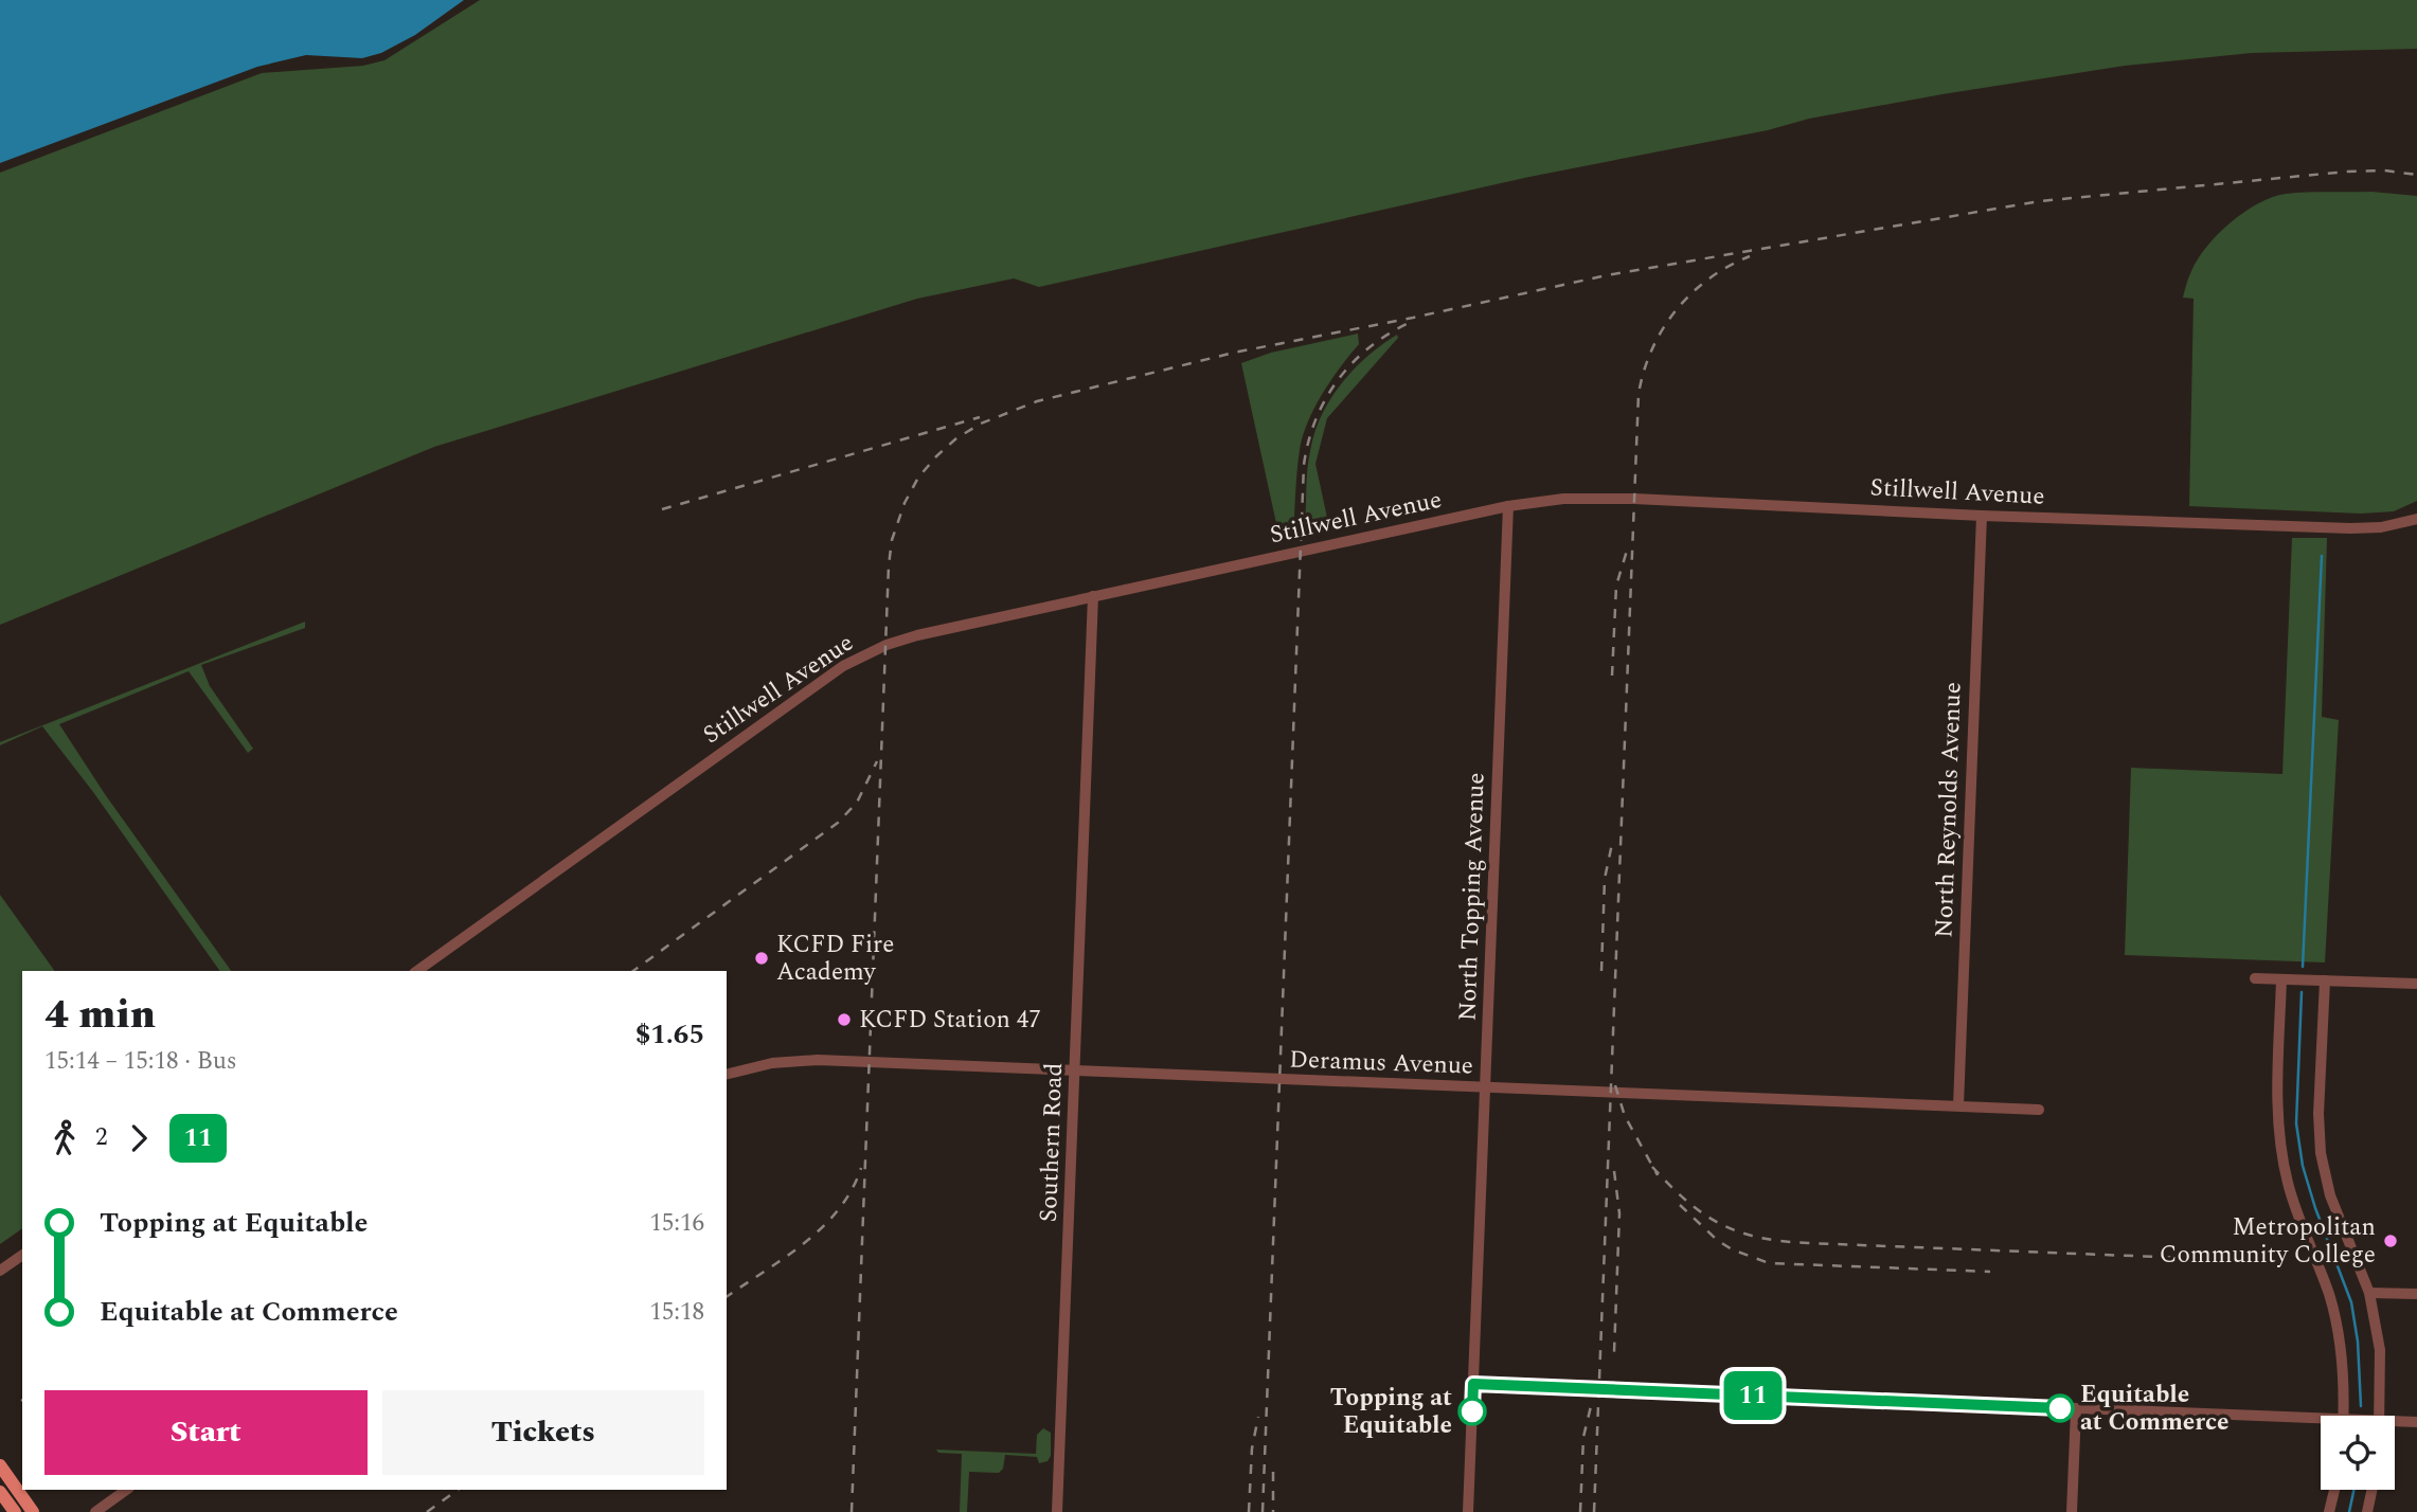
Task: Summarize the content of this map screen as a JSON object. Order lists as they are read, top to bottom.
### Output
{
  "streets": {
    "street": [
      "Stillwell Avenue",
      "North Reynolds Avenue",
      "North Topping Avenue",
      "Deramus Avenue",
      "Southern Road"
    ]
  },
  "crossings": [
    ["Stillwell Avenue", "North Reynolds Avenue"],
    ["Stillwell Avenue", "North Topping Avenue"],
    ["Stillwell Avenue", "Southern Road"],
    ["North Reynolds Avenue", "Deramus Avenue"],
    ["North Topping Avenue", "Deramus Avenue"],
    ["Deramus Avenue", "Southern Road"]
  ],
  "places": [
    "KCFD Fire Academy",
    "KCFD Station 47",
    "Metropolitan Community College",
    "Equitable at Commerce",
    "Topping at Equitable"
  ],
  "lines": ["bus line 11"],
  "page": {
    "on_map": "11",
    "heading": ["4 min", "15:14 – 15:18 · Bus", "$1.65"],
    "legs": ["2", "11"],
    "list": [
      {
        "name": "Topping at Equitable",
        "value": "15:16"
      },
      {
        "name": "Equitable at Commerce",
        "value": "15:18"
      }
    ],
    "buttons": ["Start", "Tickets"]
  }
}
